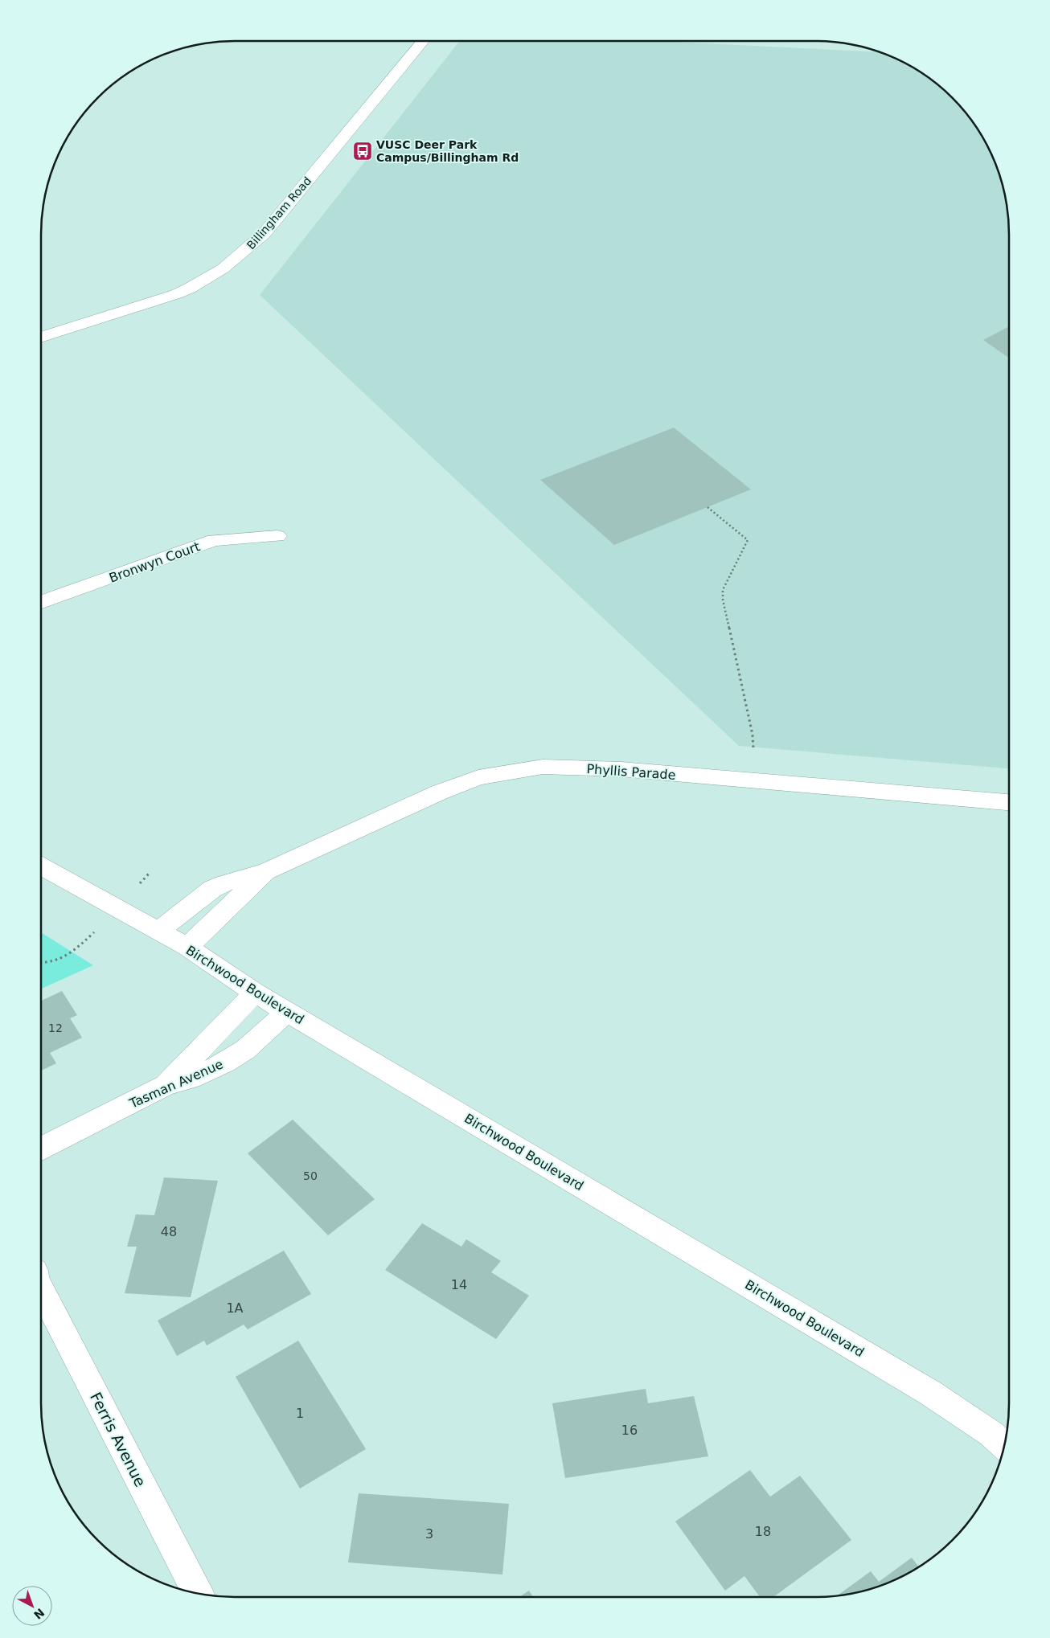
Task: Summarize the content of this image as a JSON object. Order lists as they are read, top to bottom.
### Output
{
  "streets": {
    "street": [
      "Billingham Road",
      "Bronwyn Court",
      "Phyllis Parade",
      "Birchwood Boulevard",
      "Tasman Avenue",
      "Ferris Avenue"
    ]
  },
  "crossings": [
    ["Phyllis Parade", "Birchwood Boulevard"],
    ["Birchwood Boulevard", "Tasman Avenue"]
  ],
  "places": {
    "bus stop": ["VUSC Deer Park Campus/Billingham Rd"]
  },
  "house_numbers": [
    "12",
    "50",
    "48",
    "14",
    "1A",
    "1",
    "16",
    "18",
    "3"
  ],
  "north": "bottom right"
}
